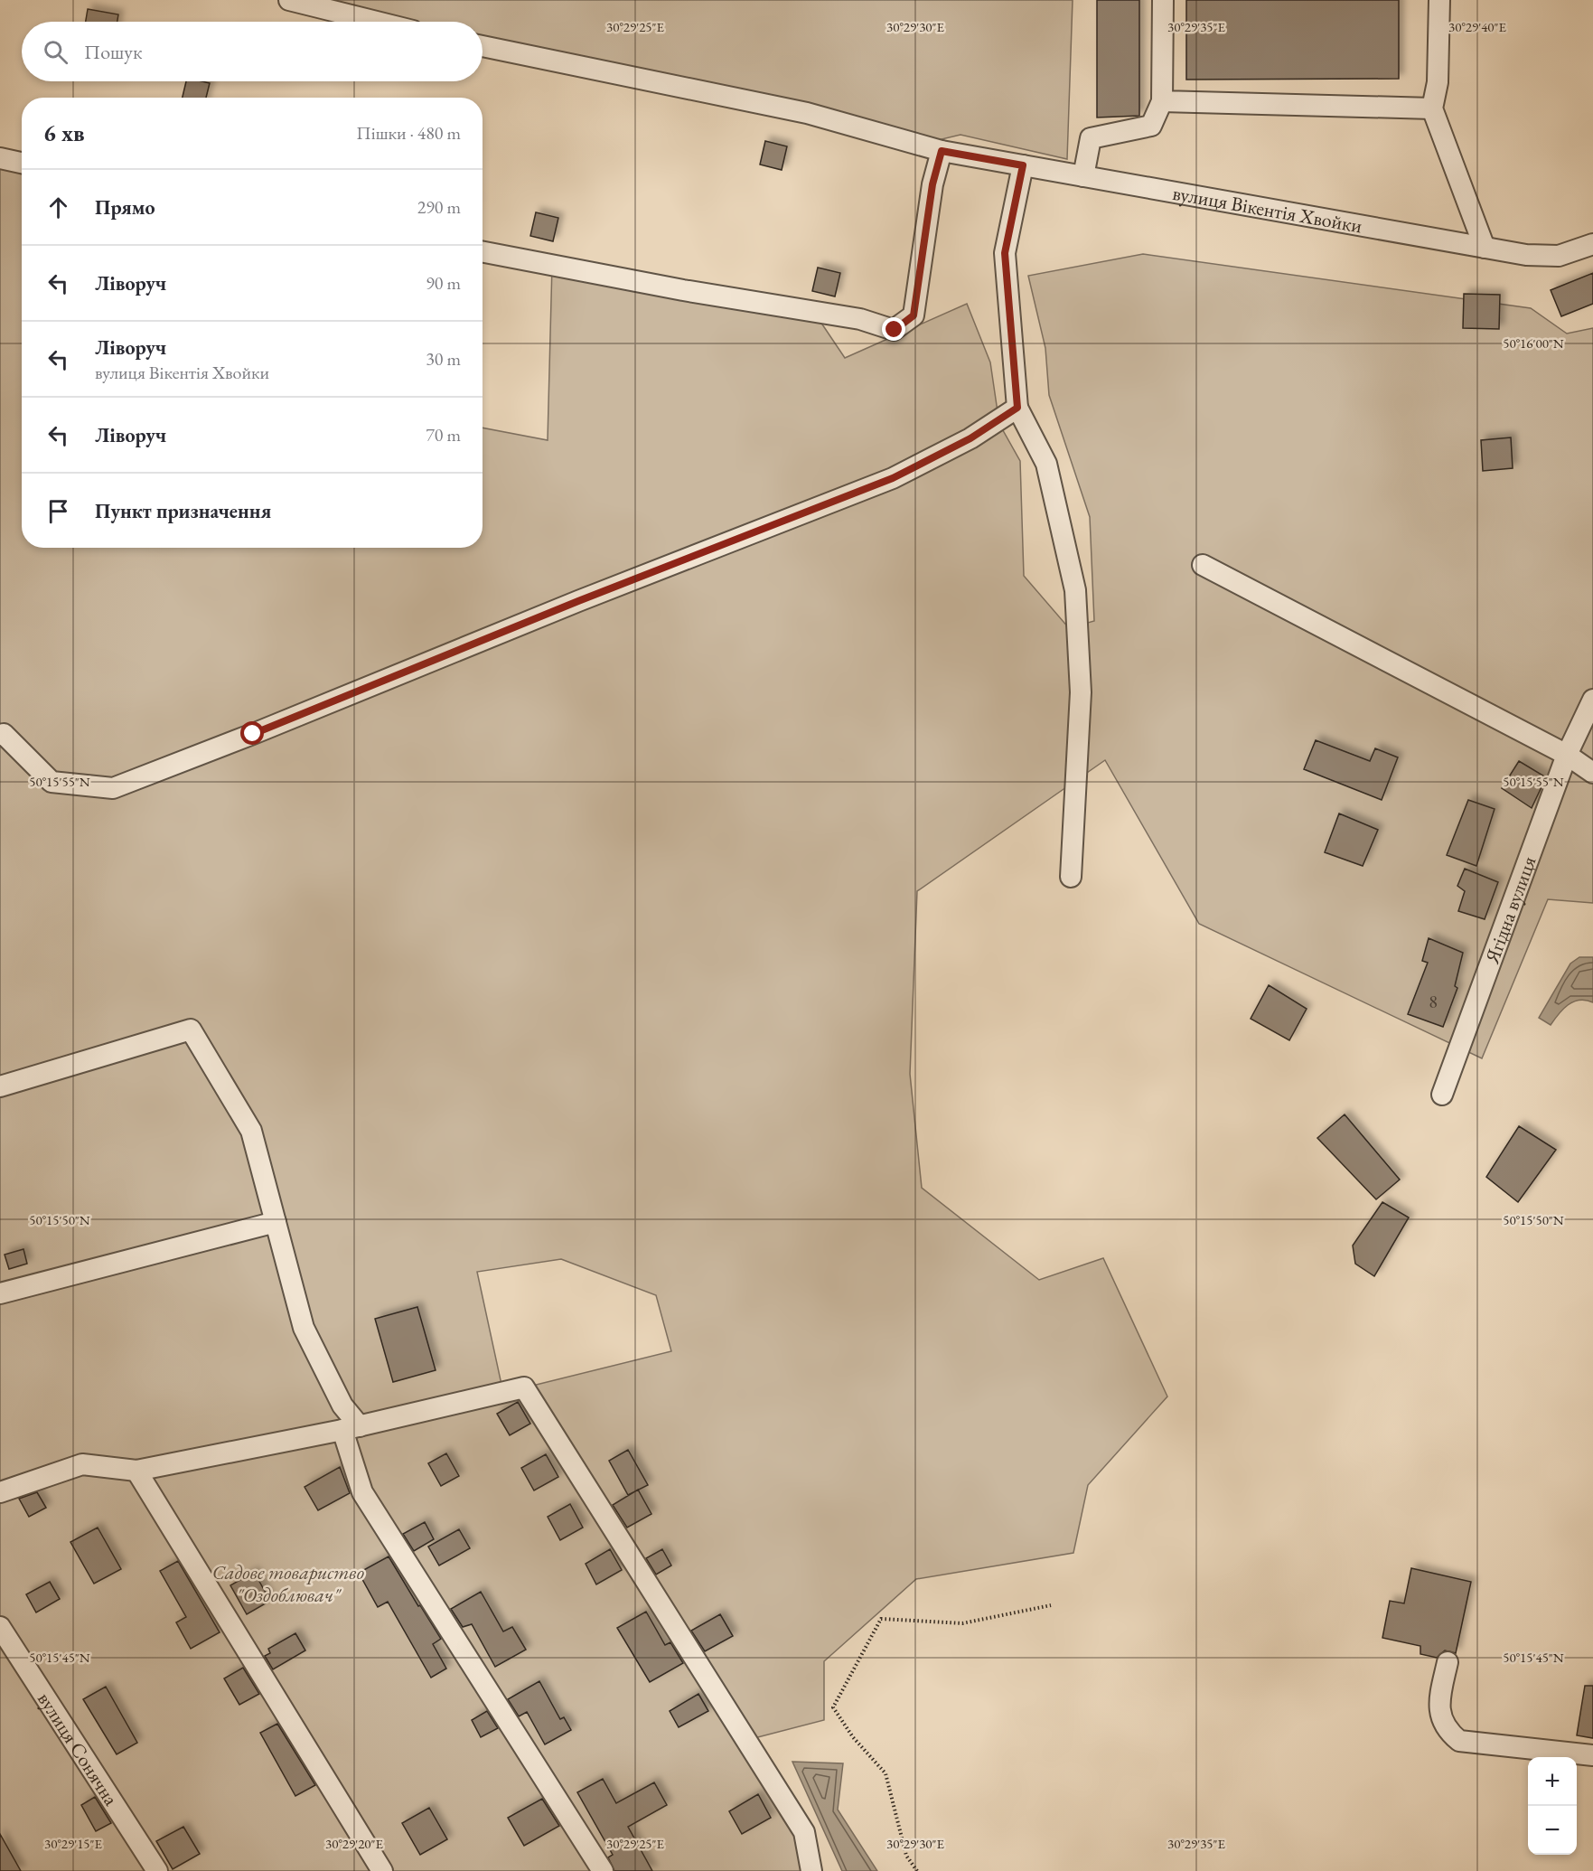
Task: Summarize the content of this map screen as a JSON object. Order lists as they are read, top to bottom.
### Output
{
  "streets": {
    "street": ["вулиця Вікентія Хвойки", "Ягідна вулиця", "вулиця Сонячна"]
  },
  "parks": ["Садове товариство \"Оздоблювач\""],
  "house_numbers": ["8"],
  "page": {
    "search": "Пошук",
    "heading": ["6 хв", "Пішки · 480 m"],
    "list": [
      ["Прямо", "290 m"],
      ["Ліворуч", "90 m"],
      ["Ліворуч", "вулиця Вікентія Хвойки", "30 m"],
      ["Ліворуч", "70 m"],
      "Пункт призначення"
    ],
    "map_buttons": ["+", "−"]
  },
  "coordinates": [
    "30°29'25\"E",
    "30°29'30\"E",
    "30°29'35\"E",
    "30°29'40\"E",
    "50°16'00\"N",
    "50°15'55\"N",
    "50°15'50\"N",
    "50°15'45\"N",
    "30°29'15\"E",
    "30°29'20\"E"
  ]
}
